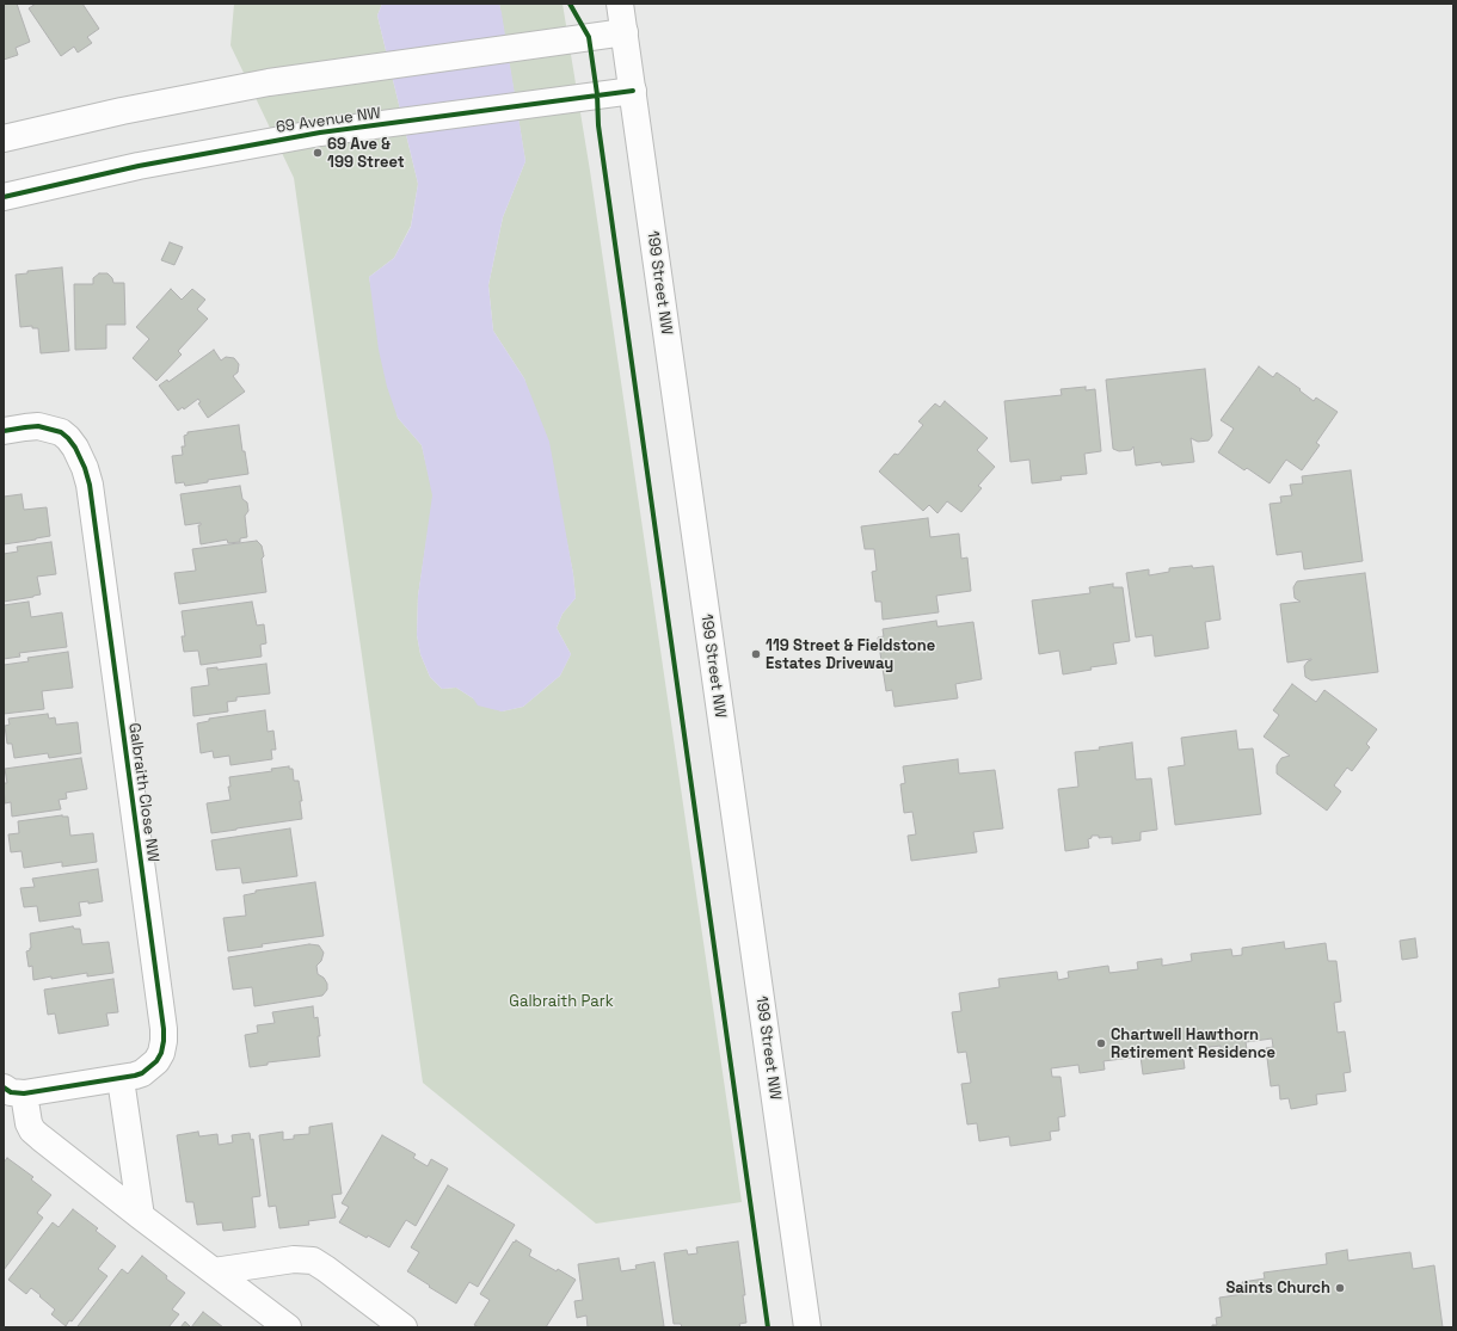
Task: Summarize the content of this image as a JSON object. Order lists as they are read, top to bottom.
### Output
{
  "streets": {
    "street": ["69 Avenue NW", "199 Street NW", "Galbraith Close NW"]
  },
  "crossings": [
    ["69 Avenue NW", "199 Street NW"]
  ],
  "parks": ["Galbraith Park"],
  "places": [
    "69 Ave & 199 Street",
    "119 Street & Fieldstone Estates Driveway",
    "Chartwell Hawthorn Retirement Residence",
    "Saints Church"
  ]
}
